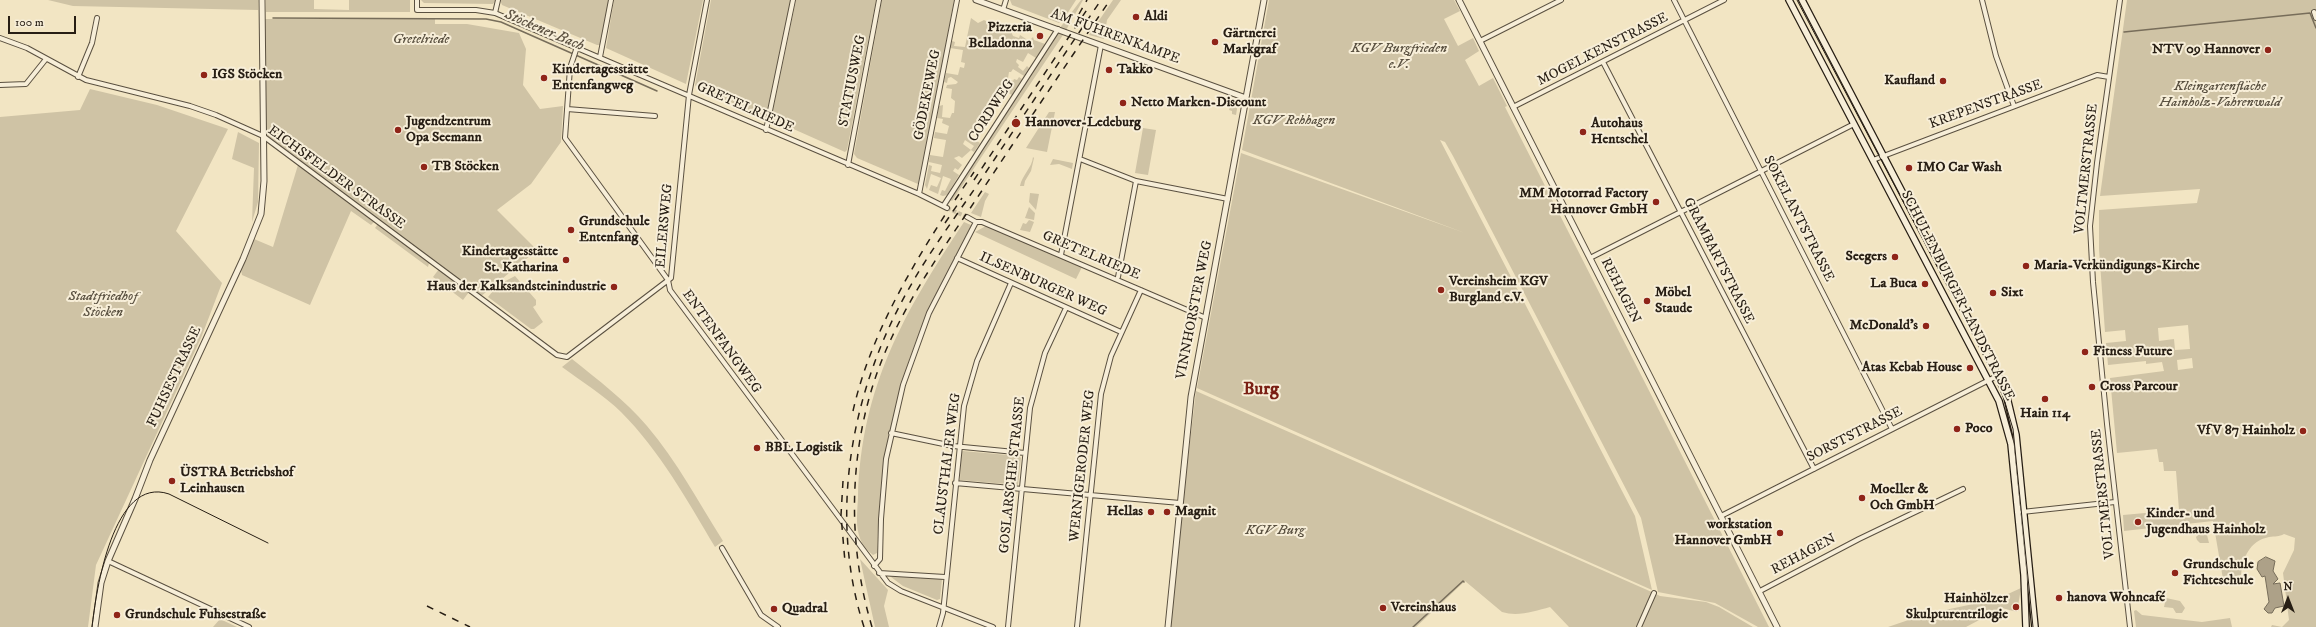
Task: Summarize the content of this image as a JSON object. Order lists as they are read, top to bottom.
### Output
{
  "streets": {
    "main road": ["SCHULENBURGER LANDSTRASSE"],
    "street": [
      "AM FUHRENKAMPE",
      "MOGELKENSTRASSE",
      "STATIUSWEG",
      "GÖDEKEWEG",
      "KREPENSTRASSE",
      "GRETELRIEDE",
      "CORDWEG",
      "VOLTMERSTRASSE",
      "EICHSFELDER STRASSE",
      "SOKELANTSTRASSE",
      "EILERSWEG",
      "GRAMBARTSTRASSE",
      "ILSENBURGER WEG",
      "REHAGEN",
      "VINNHORSTER WEG",
      "ENTENFANGWEG",
      "FUHSESTRASSE",
      "SORSTSTRASSE",
      "CLAUSTHALER WEG",
      "WERNIGERODER WEG",
      "GOSLARSCHE STRASSE"
    ]
  },
  "crossings": [
    ["AM FUHRENKAMPE", "CORDWEG"],
    ["AM FUHRENKAMPE", "VINNHORSTER WEG"],
    ["MOGELKENSTRASSE", "SOKELANTSTRASSE"],
    ["MOGELKENSTRASSE", "GRAMBARTSTRASSE"],
    ["MOGELKENSTRASSE", "REHAGEN"],
    ["STATIUSWEG", "GRETELRIEDE"],
    ["GÖDEKEWEG", "GRETELRIEDE"],
    ["KREPENSTRASSE", "VOLTMERSTRASSE"],
    ["KREPENSTRASSE", "SCHULENBURGER LANDSTRASSE"],
    ["GRETELRIEDE", "CORDWEG"],
    ["GRETELRIEDE", "EILERSWEG"],
    ["GRETELRIEDE", "VINNHORSTER WEG"],
    ["GRETELRIEDE", "ENTENFANGWEG"],
    ["GRETELRIEDE", "WERNIGERODER WEG"],
    ["EICHSFELDER STRASSE", "EILERSWEG"],
    ["EICHSFELDER STRASSE", "FUHSESTRASSE"],
    ["SOKELANTSTRASSE", "SORSTSTRASSE"],
    ["EILERSWEG", "ENTENFANGWEG"],
    ["GRAMBARTSTRASSE", "SORSTSTRASSE"],
    ["ILSENBURGER WEG", "CLAUSTHALER WEG"],
    ["ILSENBURGER WEG", "WERNIGERODER WEG"],
    ["ILSENBURGER WEG", "GOSLARSCHE STRASSE"],
    ["REHAGEN", "SORSTSTRASSE"],
    ["SCHULENBURGER LANDSTRASSE", "SORSTSTRASSE"],
    ["ENTENFANGWEG", "CLAUSTHALER WEG"]
  ],
  "districts": ["Burg"],
  "water": ["Stöckener Bach"],
  "parks": [
    "Gretelriede",
    "KGV Burgfrieden e.V.",
    "Kleingartenfläche Hainholz-Vahrenwald",
    "KGV Rehhagen",
    "Stadtfriedhof Stöcken",
    "KGV Burg"
  ],
  "places": [
    "Aldi",
    "Pizzeria Belladonna",
    "Gärtnerei Markgraf",
    "NTV 09 Hannover",
    "Takko",
    "IGS Stöcken",
    "Kindertagesstätte Entenfangweg",
    "Kaufland",
    "Netto Marken-Discount",
    "Hannover-Ledeburg",
    "Jugendzentrum Opa Seemann",
    "Autohaus Hentschel",
    "TB Stöcken",
    "IMO Car Wash",
    "MM Motorrad Factory Hannover GmbH",
    "Grundschule Entenfang",
    "Seegers",
    "Kindertagesstätte St. Katharina",
    "Maria-Verkündigungs-Kirche",
    "La Buca",
    "Haus der Kalksandsteinindustrie",
    "Vereinsheim KGV Burgland e.V.",
    "Sixt",
    "Möbel Staude",
    "McDonald's",
    "Fitness Future",
    "Atas Kebab House",
    "Cross Parcour",
    "Hain 114",
    "Poco",
    "VfV 87 Hainholz",
    "BBL Logistik",
    "ÜSTRA Betriebshof Leinhausen",
    "Moeller & Och GmbH",
    "Hellas",
    "Magnit",
    "Kinder- und Jugendhaus Hainholz",
    "workstation Hannover GmbH",
    "Grundschule Fichteschule",
    "hanova Wohncafé",
    "Hainhölzer Skulpturentrilogie",
    "Vereinshaus",
    "Quadral",
    "Grundschule Fuhsestraße"
  ],
  "scale_bar": "100 m",
  "north": "top"
}
